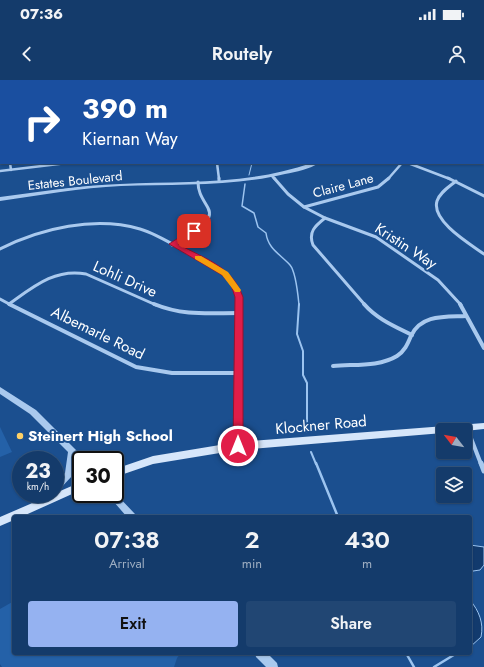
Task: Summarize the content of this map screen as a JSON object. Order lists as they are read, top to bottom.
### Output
{
  "streets": {
    "main road": ["Klockner Road"],
    "street": [
      "Estates Boulevard",
      "Claire Lane",
      "Kristin Way",
      "Lohli Drive",
      "Albemarle Road"
    ]
  },
  "crossings": [
    ["Estates Boulevard", "Kristin Way"],
    ["Claire Lane", "Kristin Way"],
    ["Lohli Drive", "Albemarle Road"]
  ],
  "places": ["Steinert High School"],
  "north": "top left",
  "page": {
    "status": "07:36",
    "header": "Routely",
    "turn": ["390 m", "Kiernan Way"],
    "speed": "23 km/h",
    "limit": "30",
    "eta": [
      "07:38",
      "Arrival",
      "2",
      "min",
      "430",
      "m"
    ],
    "buttons": ["Exit", "Share"]
  }
}
